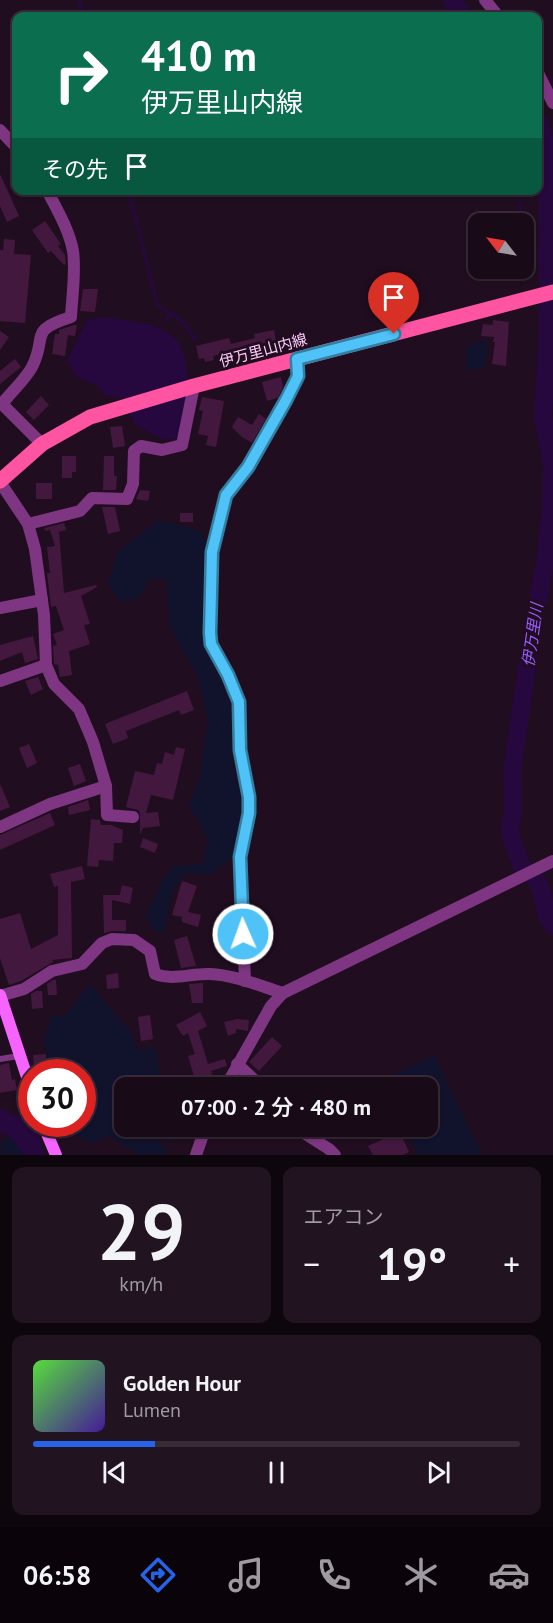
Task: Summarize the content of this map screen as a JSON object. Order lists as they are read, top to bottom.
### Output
{
  "streets": {
    "main road": ["伊万里山内線"]
  },
  "water": ["伊万里川"],
  "north": "top left",
  "page": {
    "turn": ["410 m", "伊万里山内線"],
    "then": "その先",
    "limit": "30",
    "trip": "07:00 · 2 分 · 480 m",
    "tile": [
      ["29", "km/h"],
      "エアコン"
    ],
    "heat": ["−", "19°", "+"],
    "song": ["Golden Hour", "Lumen"],
    "tabs": "06:58"
  }
}
